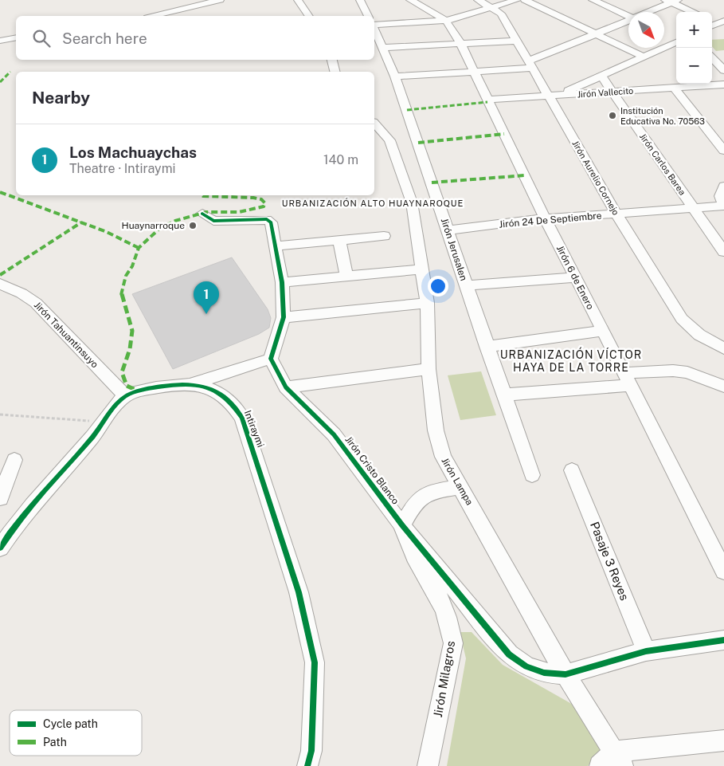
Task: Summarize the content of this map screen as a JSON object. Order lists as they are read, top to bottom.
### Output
{
  "streets": {
    "street": [
      "Jirón Vallecito",
      "Jirón Carlos Barea",
      "Jirón Aurelio Cornejo",
      "Jirón 24 De Septiembre",
      "Jirón Jerusalen",
      "Jirón 6 de Enero",
      "Jirón Tahuantinsuyo",
      "Intiraymi",
      "Jirón Cristo Blanco",
      "Jirón Lampa",
      "Pasaje 3 Reyes",
      "Jirón Milagros"
    ]
  },
  "crossings": [
    ["Jirón Vallecito", "Jirón Carlos Barea"],
    ["Jirón Vallecito", "Jirón Aurelio Cornejo"],
    ["Jirón Vallecito", "Jirón 6 de Enero"],
    ["Jirón Carlos Barea", "Jirón 24 De Septiembre"],
    ["Jirón Aurelio Cornejo", "Jirón 24 De Septiembre"],
    ["Jirón 24 De Septiembre", "Jirón Jerusalen"],
    ["Jirón 24 De Septiembre", "Jirón 6 de Enero"],
    ["Jirón Tahuantinsuyo", "Intiraymi"],
    ["Jirón Cristo Blanco", "Jirón Lampa"],
    ["Jirón Cristo Blanco", "Jirón Milagros"]
  ],
  "districts": ["URBANIZACIÓN ALTO HUAYNAROQUE", "URBANIZACIÓN VÍCTOR HAYA DE LA TORRE"],
  "places": ["Institución Educativa No. 70563", "Huaynarroque"],
  "legend": ["Cycle path", "Path"],
  "north": "bottom right",
  "page": {
    "map_buttons": ["+", "−"],
    "search": "Search here",
    "heading": "Nearby",
    "list": [
      {
        "mark": "1",
        "name": "Los Machuaychas",
        "note": "Theatre · Intiraymi",
        "value": "140 m"
      }
    ],
    "pins": "1"
  }
}
